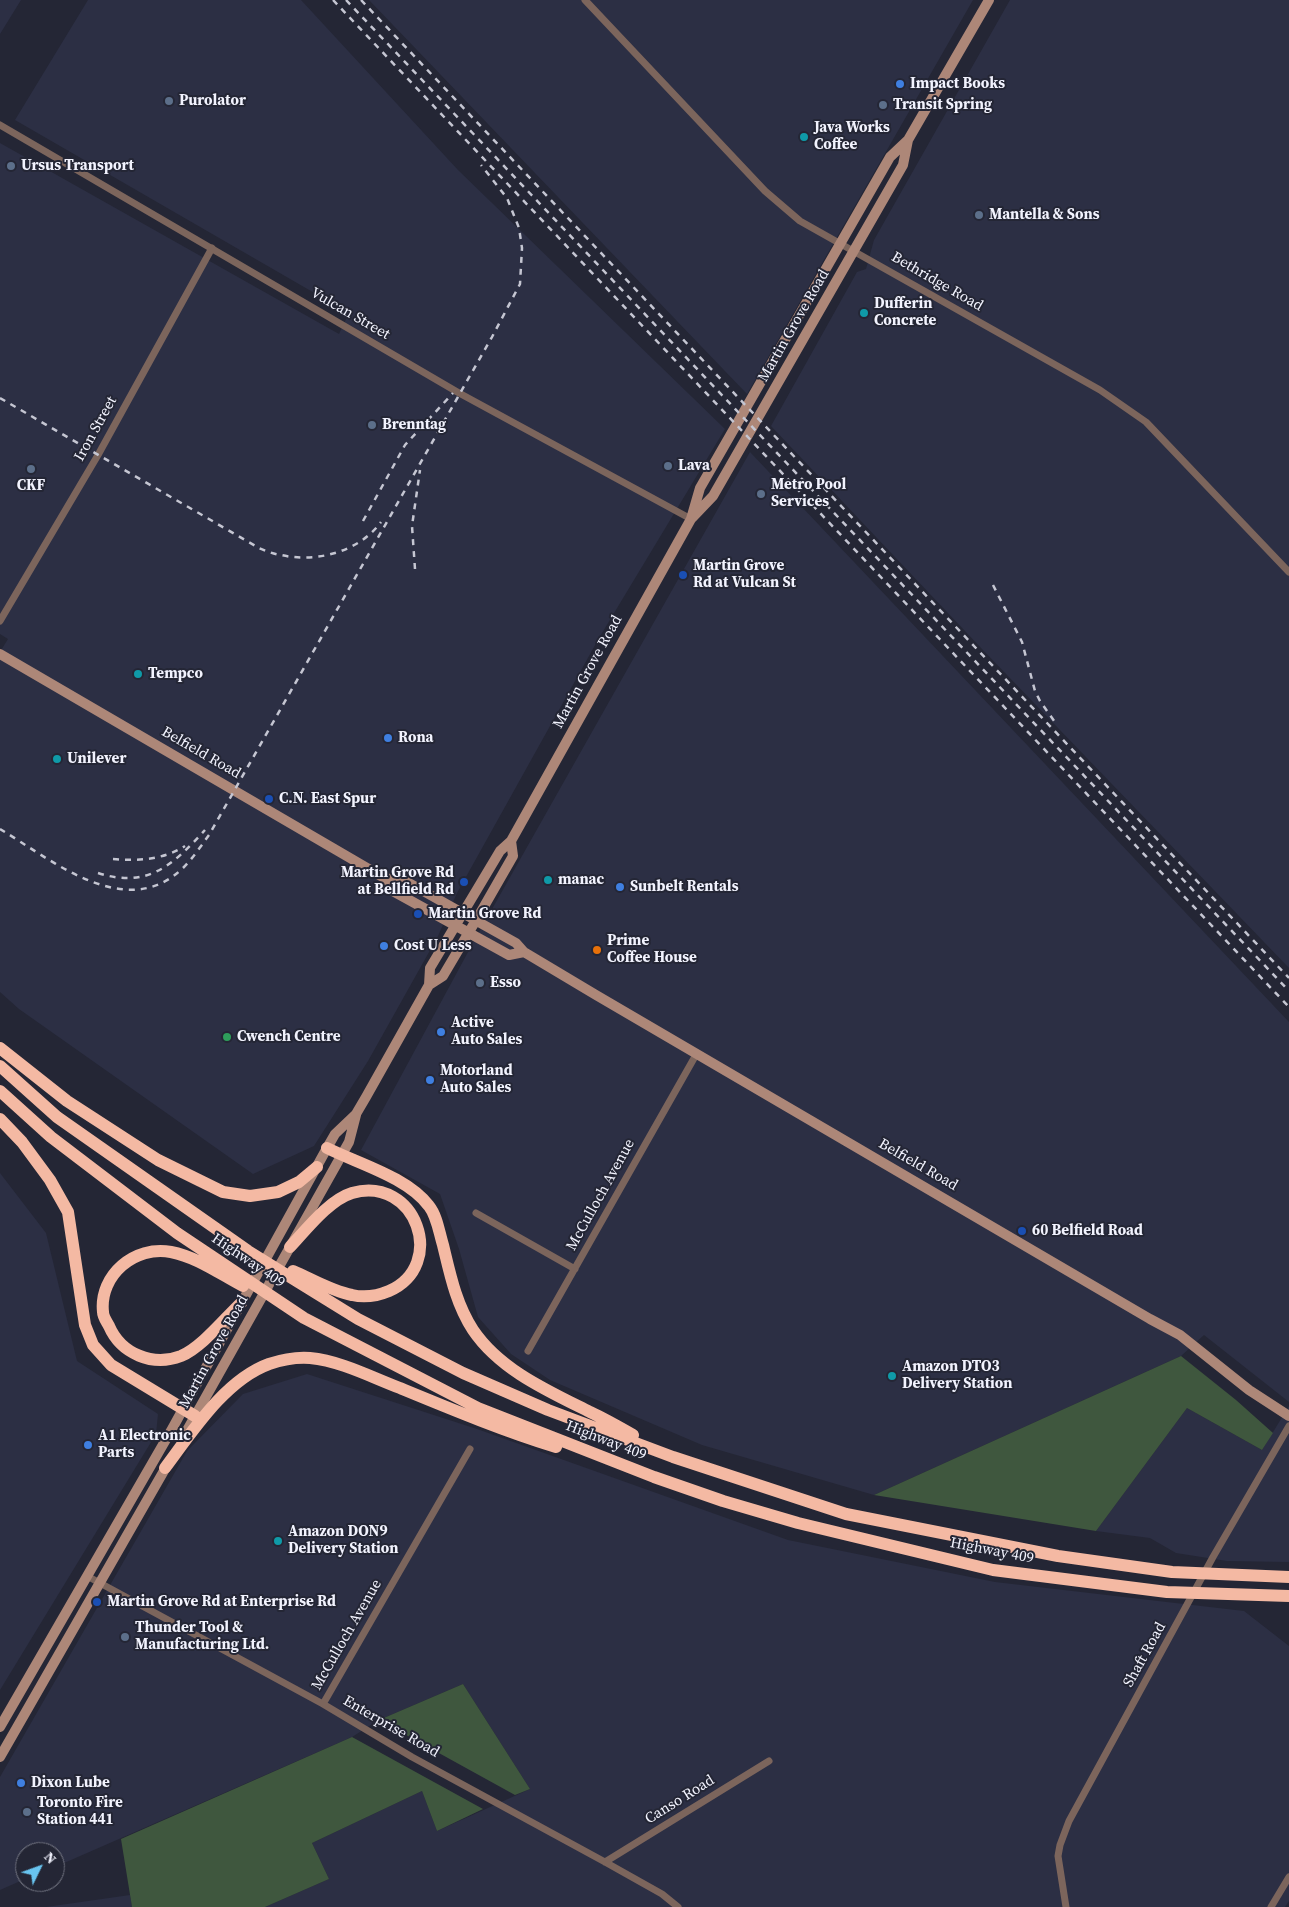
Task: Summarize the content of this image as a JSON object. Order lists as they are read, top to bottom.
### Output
{
  "streets": {
    "highway": ["Highway 409"],
    "main road": ["Martin Grove Road", "Belfield Road"],
    "street": [
      "Bethridge Road",
      "Vulcan Street",
      "Iron Street",
      "McCulloch Avenue",
      "Shaft Road",
      "Enterprise Road",
      "Canso Road"
    ]
  },
  "crossings": [
    ["Bethridge Road", "Martin Grove Road"],
    ["Vulcan Street", "Martin Grove Road"],
    ["Vulcan Street", "Iron Street"],
    ["Martin Grove Road", "Belfield Road"],
    ["Martin Grove Road", "Enterprise Road"],
    ["Belfield Road", "McCulloch Avenue"],
    ["McCulloch Avenue", "Enterprise Road"],
    ["Enterprise Road", "Canso Road"]
  ],
  "places": [
    "Impact Books",
    "Purolator",
    "Transit Spring",
    "Java Works Coffee",
    "Ursus Transport",
    "Mantella & Sons",
    "Dufferin Concrete",
    "Brenntag",
    "Lava",
    "CKF",
    "Metro Pool Services",
    "Martin Grove Rd at Vulcan St",
    "Tempco",
    "Rona",
    "Unilever",
    "C.N. East Spur",
    "manac",
    "Martin Grove Rd at Bellfield Rd",
    "Sunbelt Rentals",
    "Martin Grove Rd",
    "Cost U Less",
    "Prime Coffee House",
    "Esso",
    "Active Auto Sales",
    "Cwench Centre",
    "Motorland Auto Sales",
    "60 Belfield Road",
    "Amazon DTO3 Delivery Station",
    "A1 Electronic Parts",
    "Amazon DON9 Delivery Station",
    "Martin Grove Rd at Enterprise Rd",
    "Thunder Tool & Manufacturing Ltd.",
    "Dixon Lube",
    "Toronto Fire Station 441"
  ],
  "north": "top right"
}
